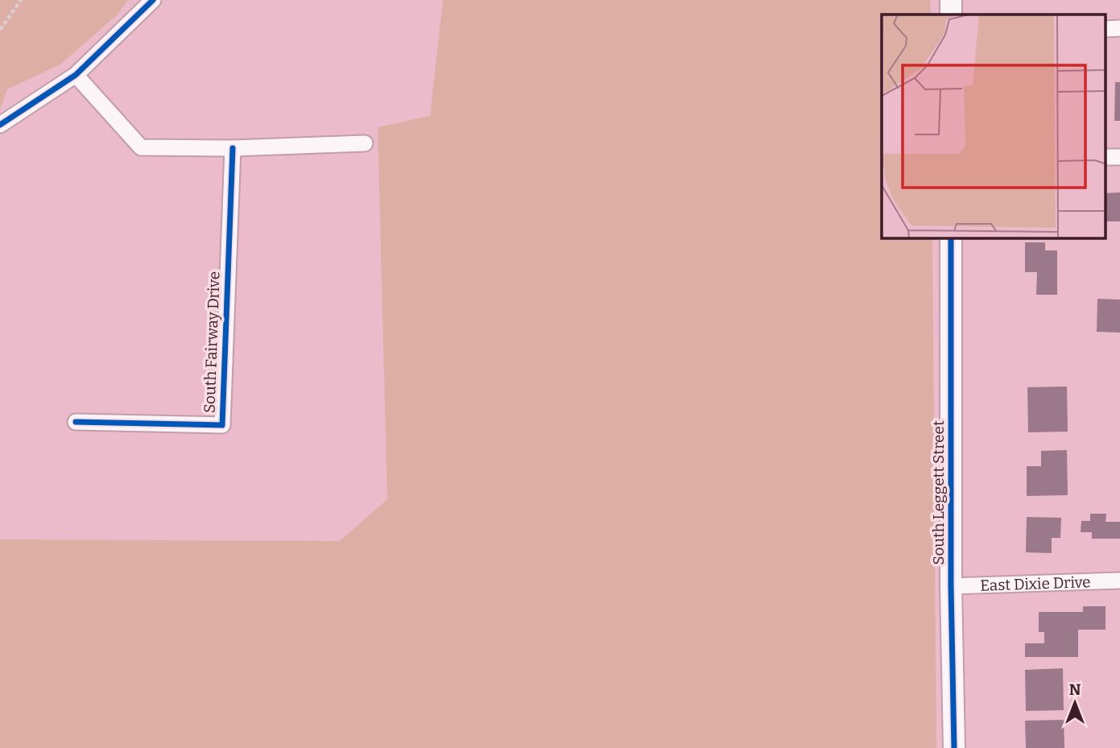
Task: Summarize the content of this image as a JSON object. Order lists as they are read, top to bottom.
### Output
{
  "streets": {
    "street": ["South Fairway Drive", "South Leggett Street", "East Dixie Drive"]
  },
  "crossings": [
    ["South Leggett Street", "East Dixie Drive"]
  ],
  "north": "top"
}
